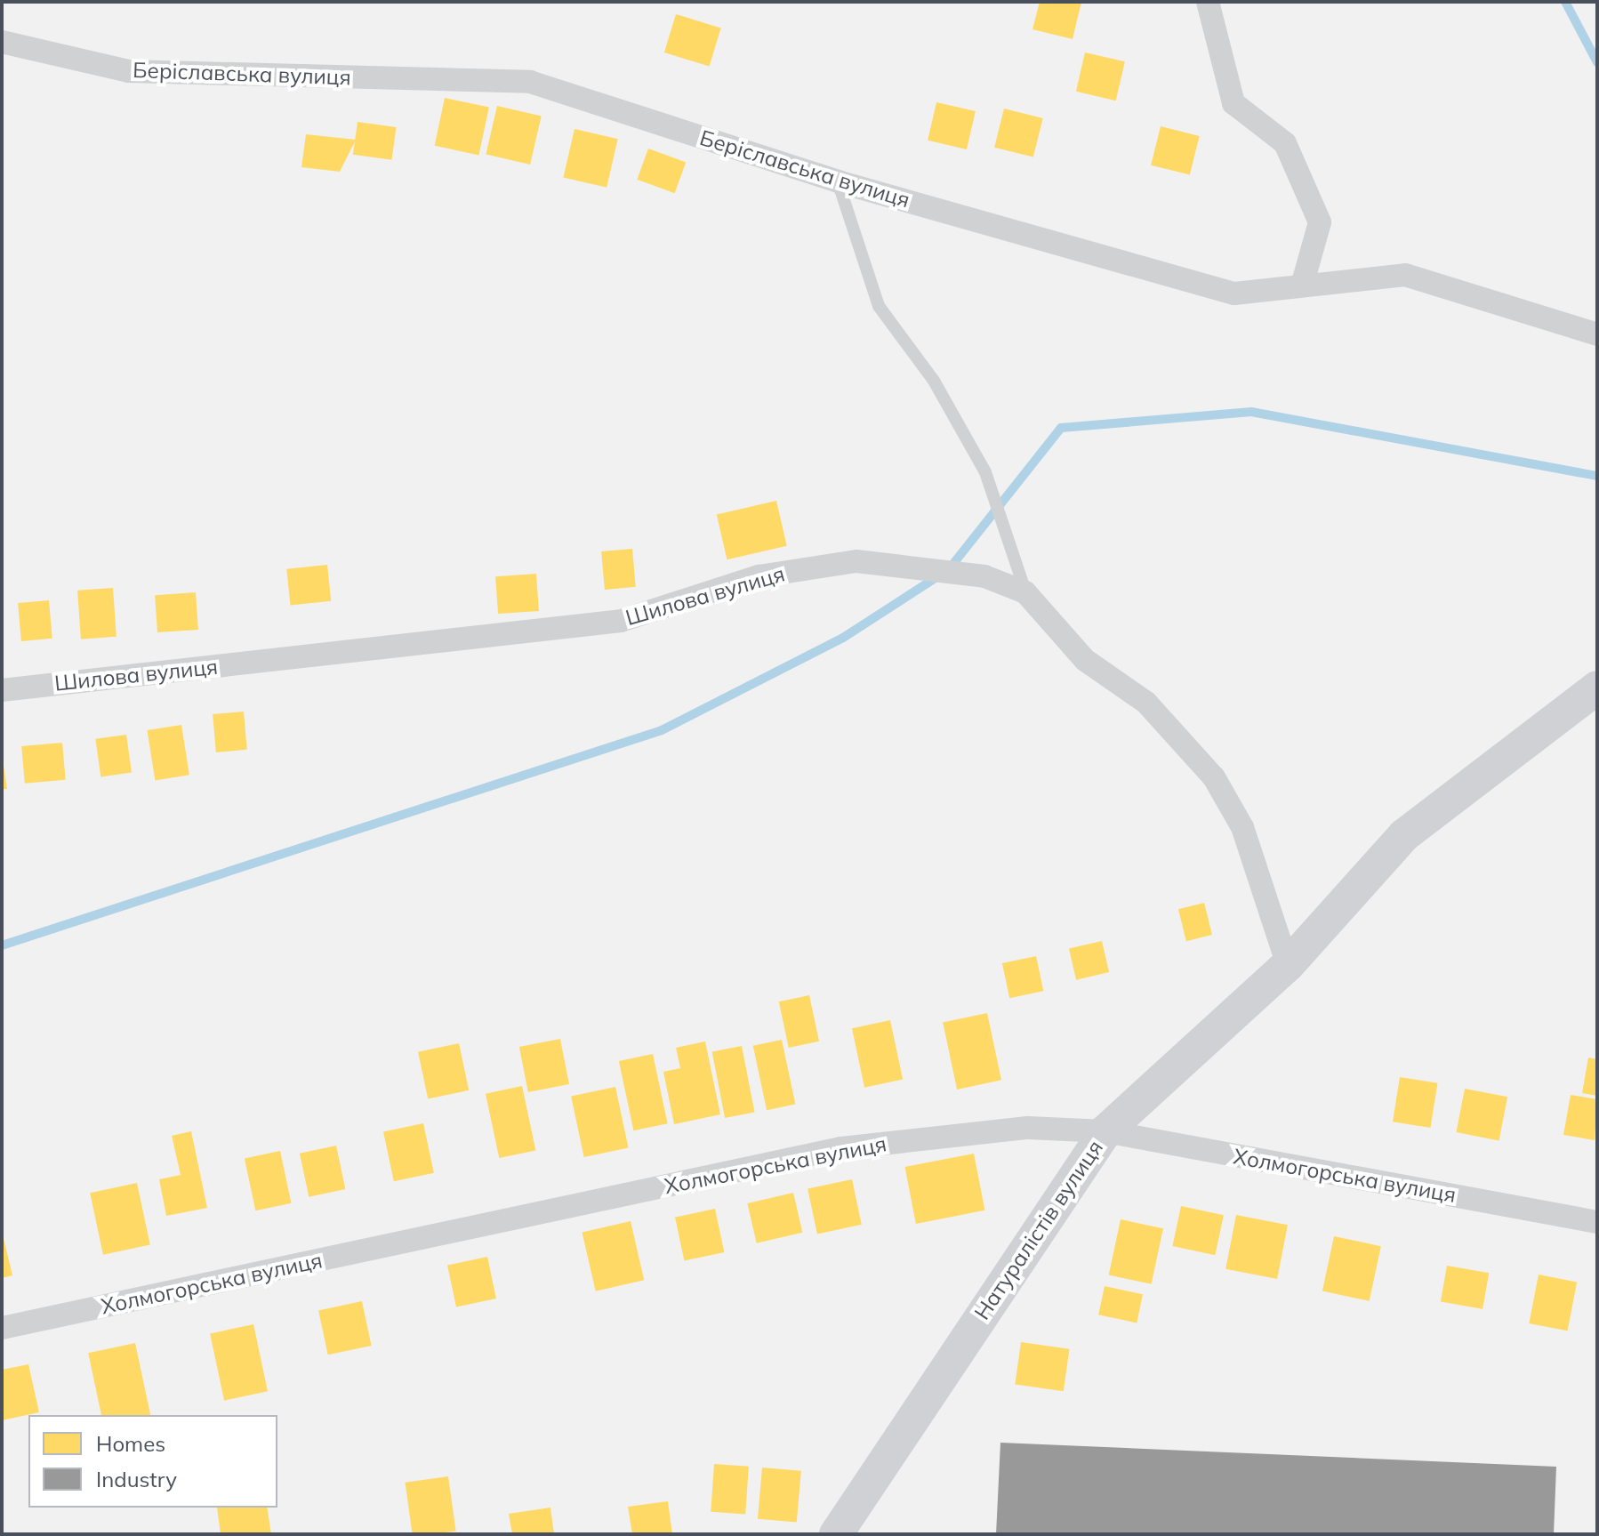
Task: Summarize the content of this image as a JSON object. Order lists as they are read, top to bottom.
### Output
{
  "streets": {
    "street": [
      "Беріславська вулиця",
      "Шилова вулиця",
      "Холмогорська вулиця",
      "Натуралістів вулиця"
    ]
  },
  "crossings": [
    ["Шилова вулиця", "Натуралістів вулиця"],
    ["Холмогорська вулиця", "Натуралістів вулиця"]
  ],
  "legend": ["Homes", "Industry"]
}
